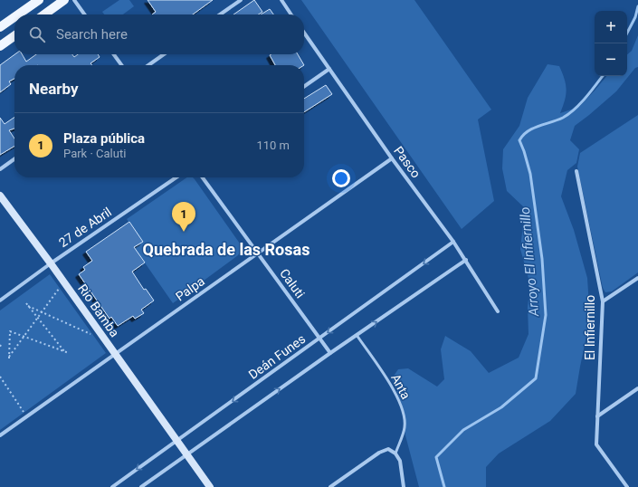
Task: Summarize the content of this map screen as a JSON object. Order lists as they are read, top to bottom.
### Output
{
  "streets": {
    "main road": ["Rio Bamba"],
    "street": [
      "Pasco",
      "27 de Abril",
      "Caluti",
      "Palpa",
      "El Infiernillo",
      "Deán Funes"
    ],
    "lane": ["Anta"]
  },
  "crossings": [
    ["Pasco", "Palpa"],
    ["Pasco", "Deán Funes"],
    ["27 de Abril", "Rio Bamba"],
    ["Caluti", "Palpa"],
    ["Caluti", "Deán Funes"],
    ["Palpa", "Rio Bamba"],
    ["Rio Bamba", "Deán Funes"]
  ],
  "districts": ["Quebrada de las Rosas"],
  "water": ["Arroyo El Infiernillo"],
  "page": {
    "map_buttons": ["+", "−"],
    "search": "Search here",
    "heading": "Nearby",
    "list": [
      {
        "mark": "1",
        "name": "Plaza pública",
        "note": "Park · Caluti",
        "value": "110 m"
      }
    ],
    "pins": "1"
  }
}
